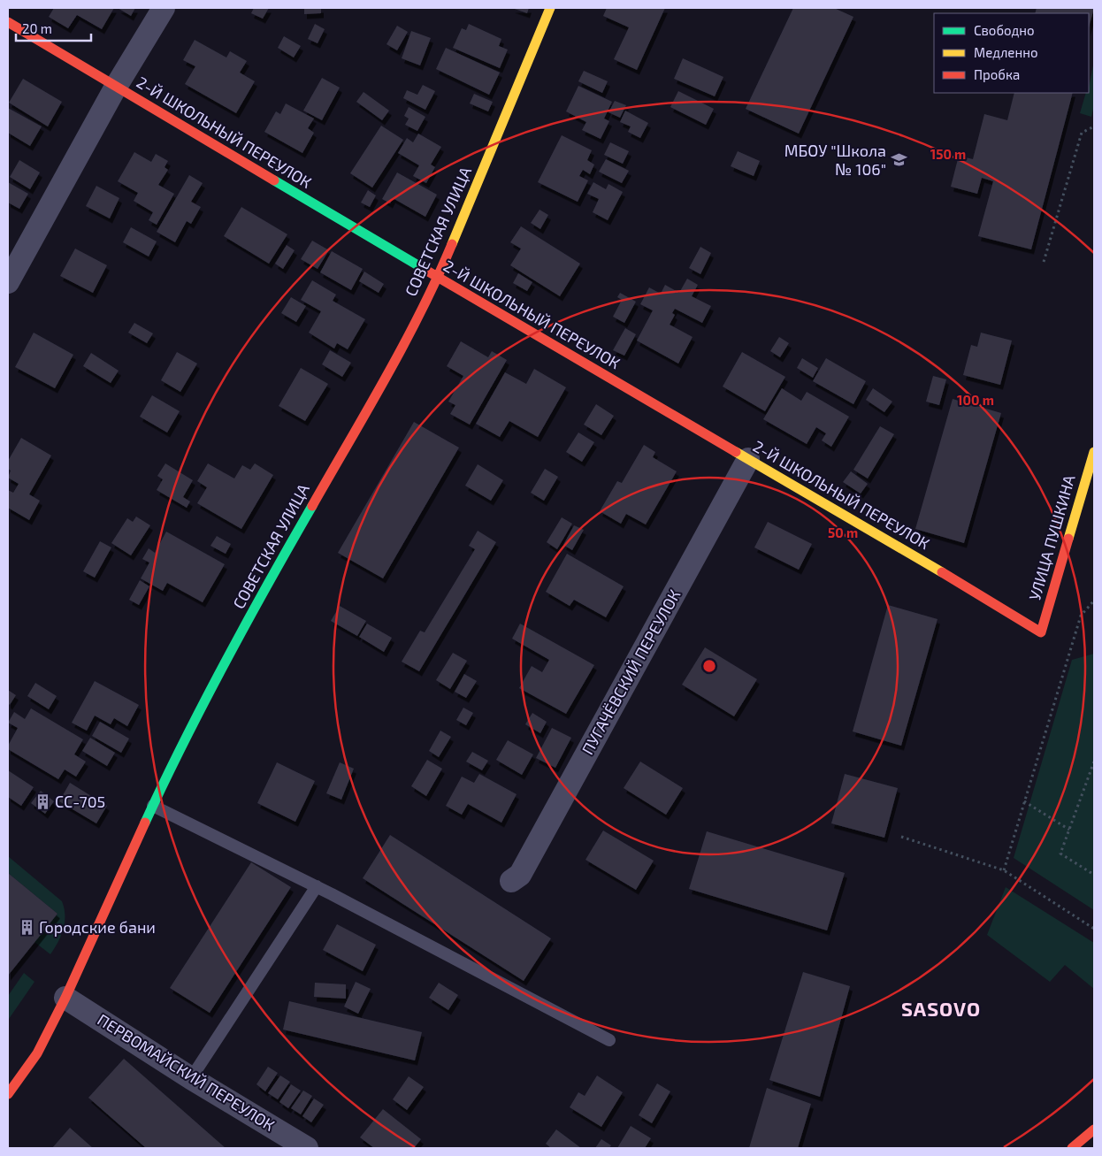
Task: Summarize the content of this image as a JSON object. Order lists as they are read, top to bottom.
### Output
{
  "streets": {
    "street": [
      "2-Й ШКОЛЬНЫЙ ПЕРЕУЛОК",
      "СОВЕТСКАЯ УЛИЦА",
      "УЛИЦА ПУШКИНА",
      "ПУГАЧЁВСКИЙ ПЕРЕУЛОК",
      "ПЕРВОМАЙСКИЙ ПЕРЕУЛОК"
    ]
  },
  "crossings": [
    ["2-Й ШКОЛЬНЫЙ ПЕРЕУЛОК", "СОВЕТСКАЯ УЛИЦА"],
    ["2-Й ШКОЛЬНЫЙ ПЕРЕУЛОК", "УЛИЦА ПУШКИНА"],
    ["2-Й ШКОЛЬНЫЙ ПЕРЕУЛОК", "ПУГАЧЁВСКИЙ ПЕРЕУЛОК"],
    ["СОВЕТСКАЯ УЛИЦА", "ПЕРВОМАЙСКИЙ ПЕРЕУЛОК"]
  ],
  "districts": ["SASOVO"],
  "places": {
    "school or university": ["МБОУ \"Школа № 106\""],
    "building": ["СС-705", "Городские бани"]
  },
  "legend": ["Свободно", "Медленно", "Пробка"],
  "scale_bar": "20 m",
  "rings": ["150 m", "100 m", "50 m"]
}
